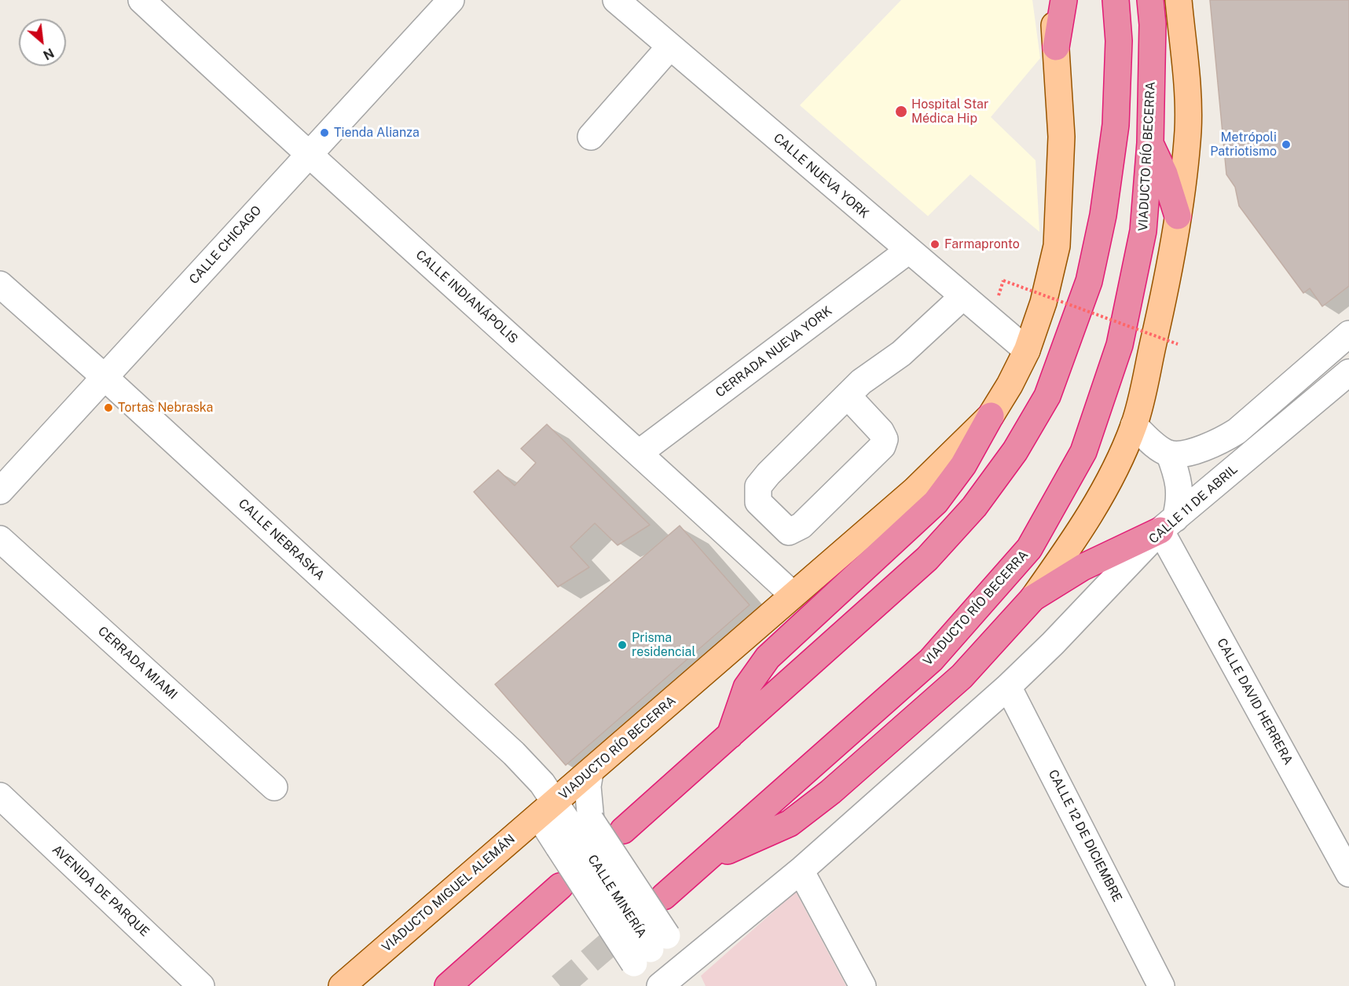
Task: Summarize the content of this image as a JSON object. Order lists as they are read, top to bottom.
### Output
{
  "streets": {
    "highway": ["VIADUCTO RÍO BECERRA"],
    "main road": ["VIADUCTO MIGUEL ALEMÁN"],
    "street": [
      "CALLE NUEVA YORK",
      "CALLE CHICAGO",
      "CALLE INDIANÁPOLIS",
      "CERRADA NUEVA YORK",
      "CALLE 11 DE ABRIL",
      "CALLE NEBRASKA",
      "CERRADA MIAMI",
      "CALLE DAVID HERRERA",
      "CALLE 12 DE DICIEMBRE",
      "AVENIDA DE PARQUE",
      "CALLE MINERÍA"
    ]
  },
  "crossings": [
    ["VIADUCTO RÍO BECERRA", "CALLE NUEVA YORK"],
    ["VIADUCTO RÍO BECERRA", "CALLE INDIANÁPOLIS"],
    ["VIADUCTO RÍO BECERRA", "CALLE NEBRASKA"],
    ["VIADUCTO RÍO BECERRA", "VIADUCTO MIGUEL ALEMÁN"],
    ["VIADUCTO RÍO BECERRA", "CALLE MINERÍA"],
    ["CALLE NUEVA YORK", "CERRADA NUEVA YORK"],
    ["CALLE CHICAGO", "CALLE INDIANÁPOLIS"],
    ["CALLE CHICAGO", "CALLE NEBRASKA"],
    ["CALLE INDIANÁPOLIS", "CERRADA NUEVA YORK"],
    ["CALLE 11 DE ABRIL", "CALLE DAVID HERRERA"],
    ["CALLE 11 DE ABRIL", "CALLE 12 DE DICIEMBRE"],
    ["CALLE NEBRASKA", "VIADUCTO MIGUEL ALEMÁN"],
    ["CALLE NEBRASKA", "CALLE MINERÍA"],
    ["VIADUCTO MIGUEL ALEMÁN", "CALLE MINERÍA"]
  ],
  "places": [
    "Hospital Star Médica Hip",
    "Tienda Alianza",
    "Metrópoli Patriotismo",
    "Farmapronto",
    "Tortas Nebraska",
    "Prisma residencial"
  ],
  "north": "bottom right"
}
